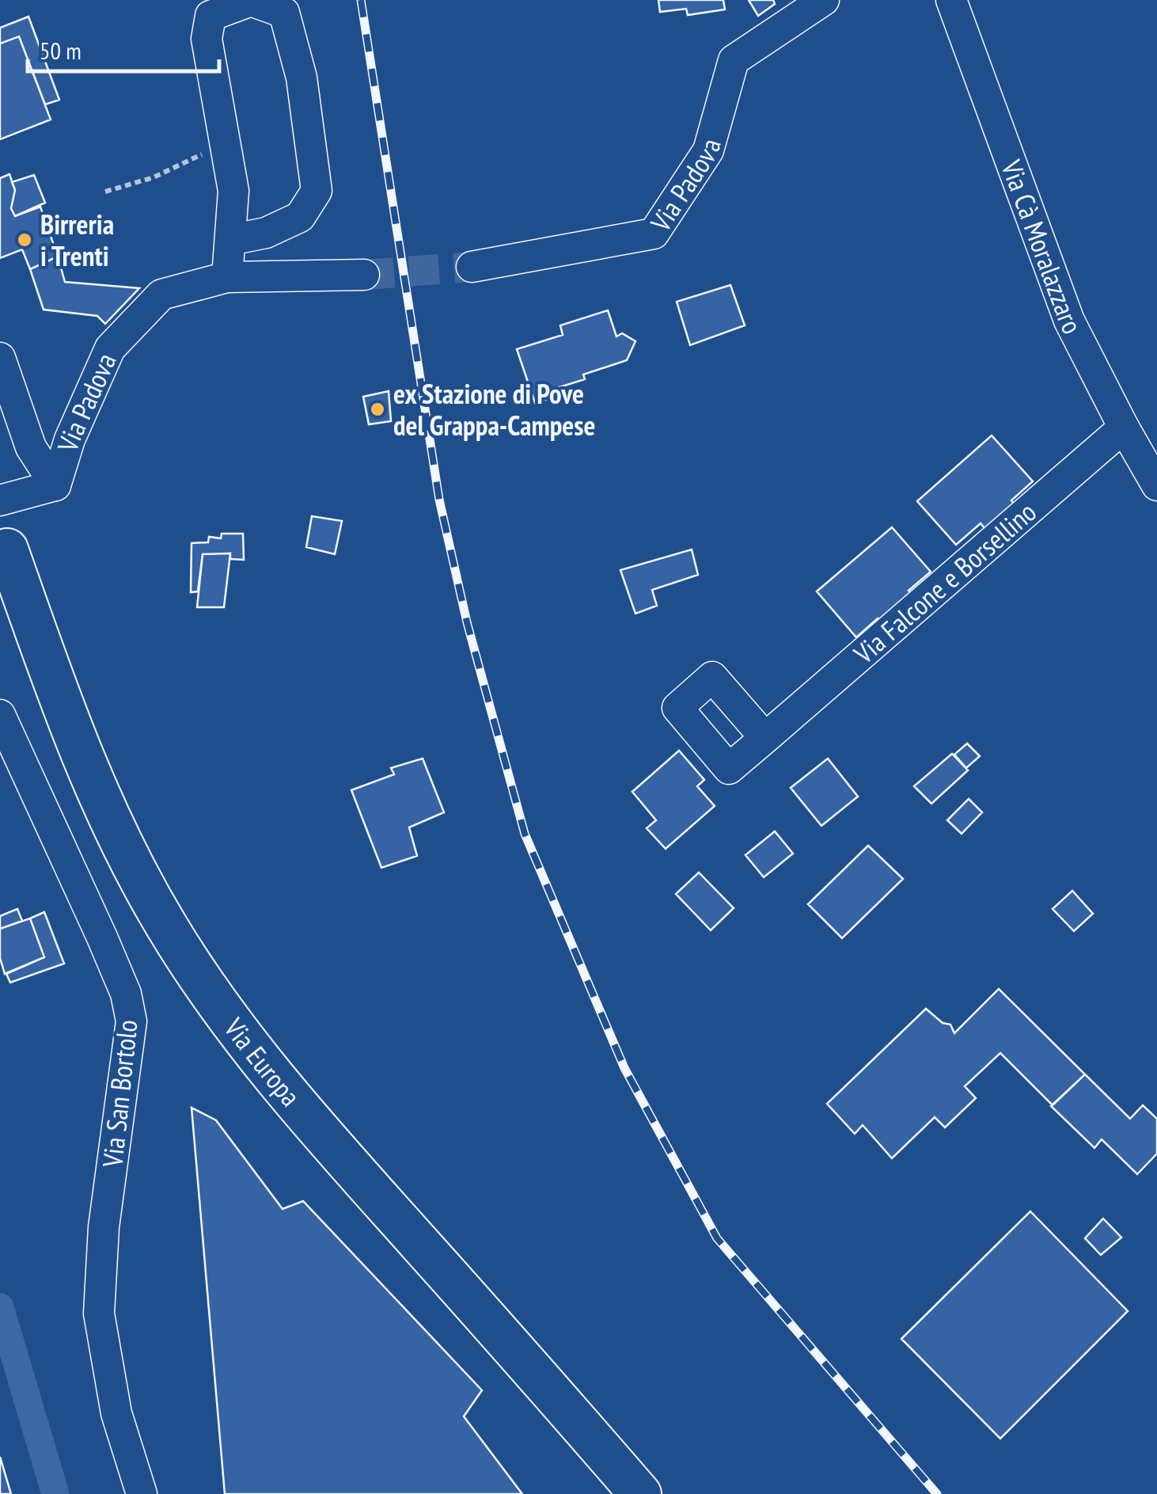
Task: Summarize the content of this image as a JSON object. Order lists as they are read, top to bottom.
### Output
{
  "streets": {
    "highway": ["Via Europa"],
    "street": [
      "Via Padova",
      "Via Cà Moralazzaro",
      "Via Falcone e Borsellino",
      "Via San Bortolo"
    ]
  },
  "crossings": [
    ["Via Cà Moralazzaro", "Via Falcone e Borsellino"]
  ],
  "places": ["Birreria i Trenti", "ex Stazione di Pove del Grappa-Campese"],
  "scale_bar": "50 m"
}
